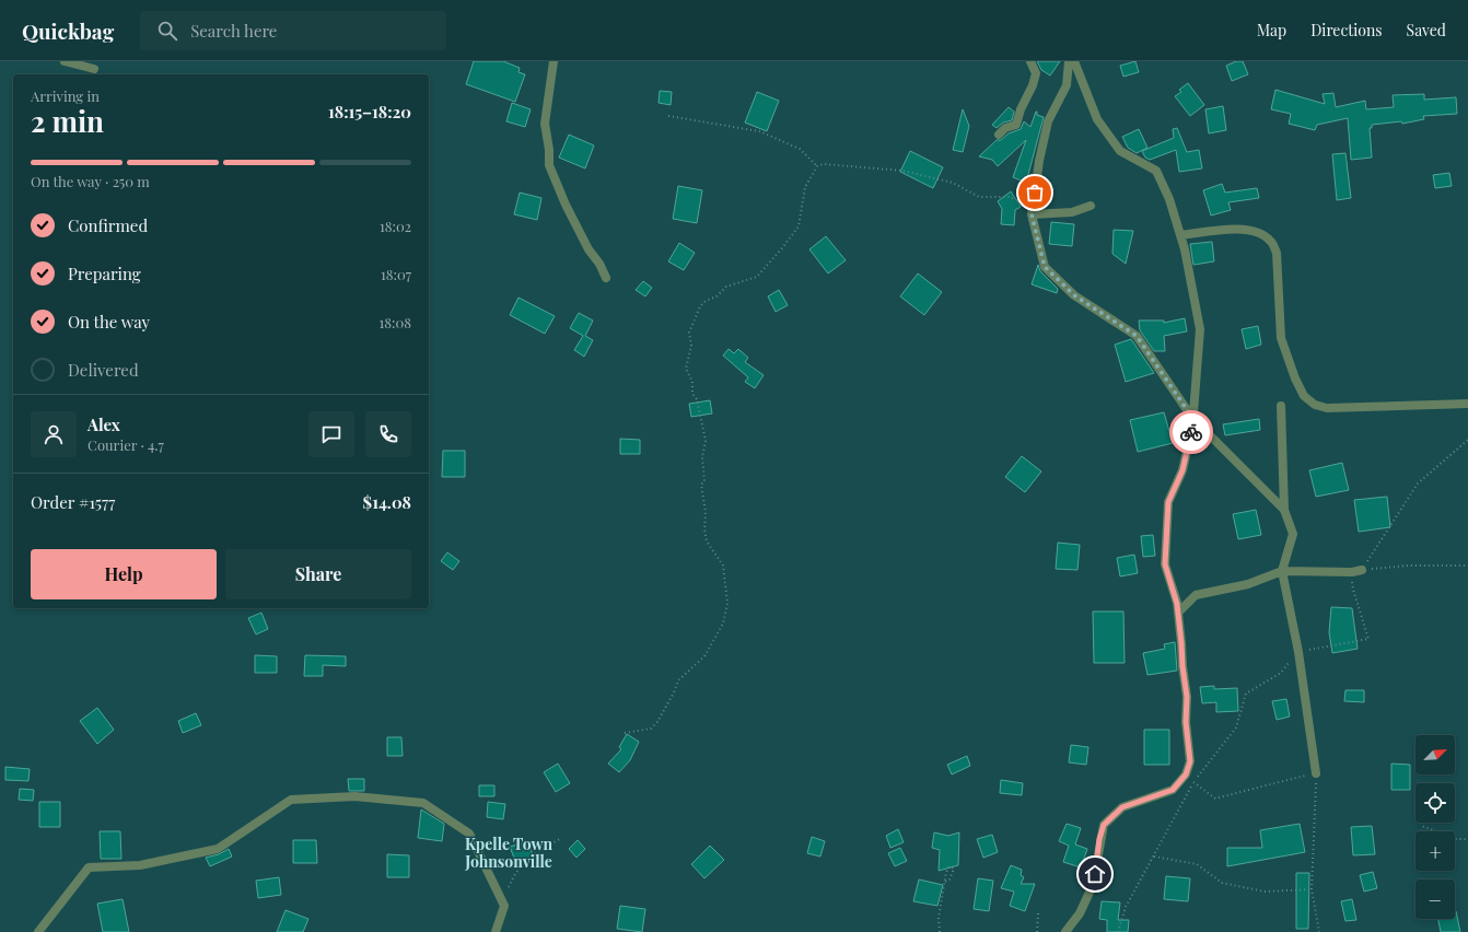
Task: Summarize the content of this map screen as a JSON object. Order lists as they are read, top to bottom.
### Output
{
  "districts": ["Kpelle Town Johnsonville"],
  "north": "top right",
  "page": {
    "header": "Quickbag",
    "search": "Search here",
    "nav": ["Map", "Directions", "Saved"],
    "heading": ["2 min", "Arriving in", "18:15–18:20"],
    "panel": [
      "Alex",
      "Courier · 4.7",
      "Order #1577",
      "$14.08"
    ],
    "bar": "On the way · 250 m",
    "list": [
      ["Confirmed", "18:02"],
      ["Preparing", "18:07"],
      ["On the way", "18:08"],
      "Delivered"
    ],
    "buttons": ["Help", "Share"],
    "map_buttons": ["+", "−"]
  }
}
